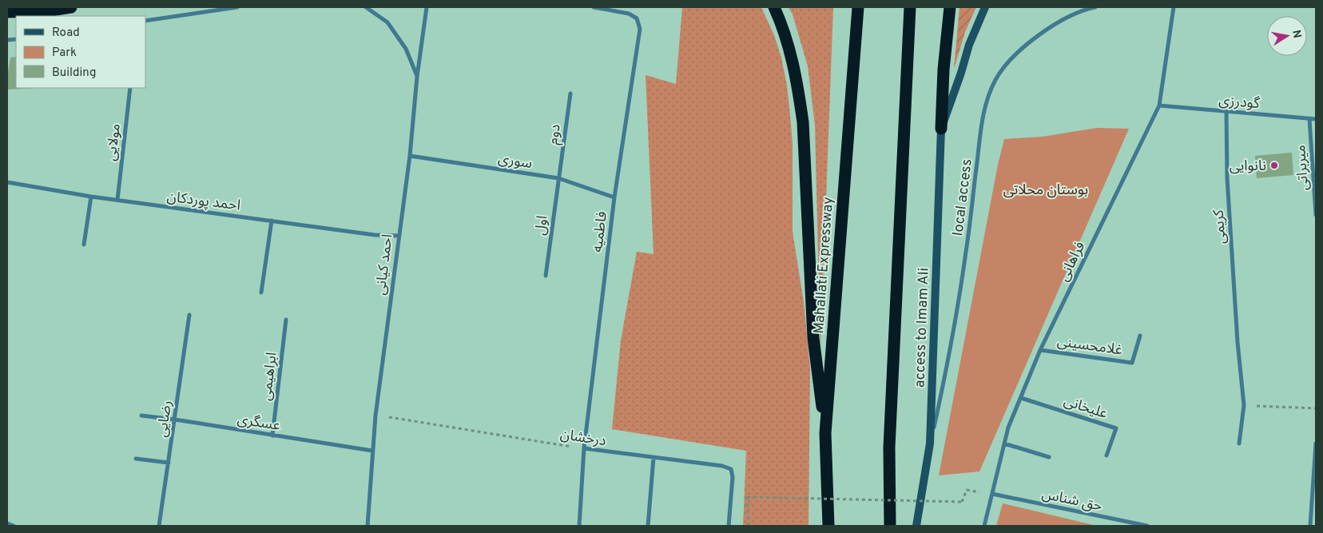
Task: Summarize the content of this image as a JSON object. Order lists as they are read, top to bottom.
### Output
{
  "streets": {
    "highway": ["Mahallati Expressway"],
    "main road": ["access to Imam Ali"],
    "street": [
      "گودرزی",
      "دوم",
      "مولایی",
      "سوری",
      "میربراتی",
      "local access",
      "احمد پوردکان",
      "اول",
      "کریمی",
      "فاطمیه",
      "فراهانی",
      "احمد کیانی",
      "غلامحسینی",
      "ابراهیمی",
      "علیخانی",
      "رضایی",
      "عسگری",
      "درخشان",
      "حق شناس"
    ]
  },
  "crossings": [
    ["گودرزی", "میربراتی"],
    ["گودرزی", "کریمی"],
    ["گودرزی", "فراهانی"],
    ["دوم", "سوری"],
    ["دوم", "اول"],
    ["مولایی", "احمد پوردکان"],
    ["سوری", "اول"],
    ["سوری", "فاطمیه"],
    ["سوری", "احمد کیانی"],
    ["local access", "access to Imam Ali"],
    ["احمد پوردکان", "احمد کیانی"],
    ["فاطمیه", "درخشان"],
    ["فراهانی", "غلامحسینی"],
    ["فراهانی", "علیخانی"],
    ["فراهانی", "حق شناس"],
    ["احمد کیانی", "عسگری"],
    ["احمد کیانی", "درخشان"],
    ["ابراهیمی", "عسگری"],
    ["رضایی", "عسگری"]
  ],
  "parks": ["بوستان محلاتی"],
  "places": ["نانوایی"],
  "legend": ["Road", "Park", "Building"],
  "north": "right"
}
